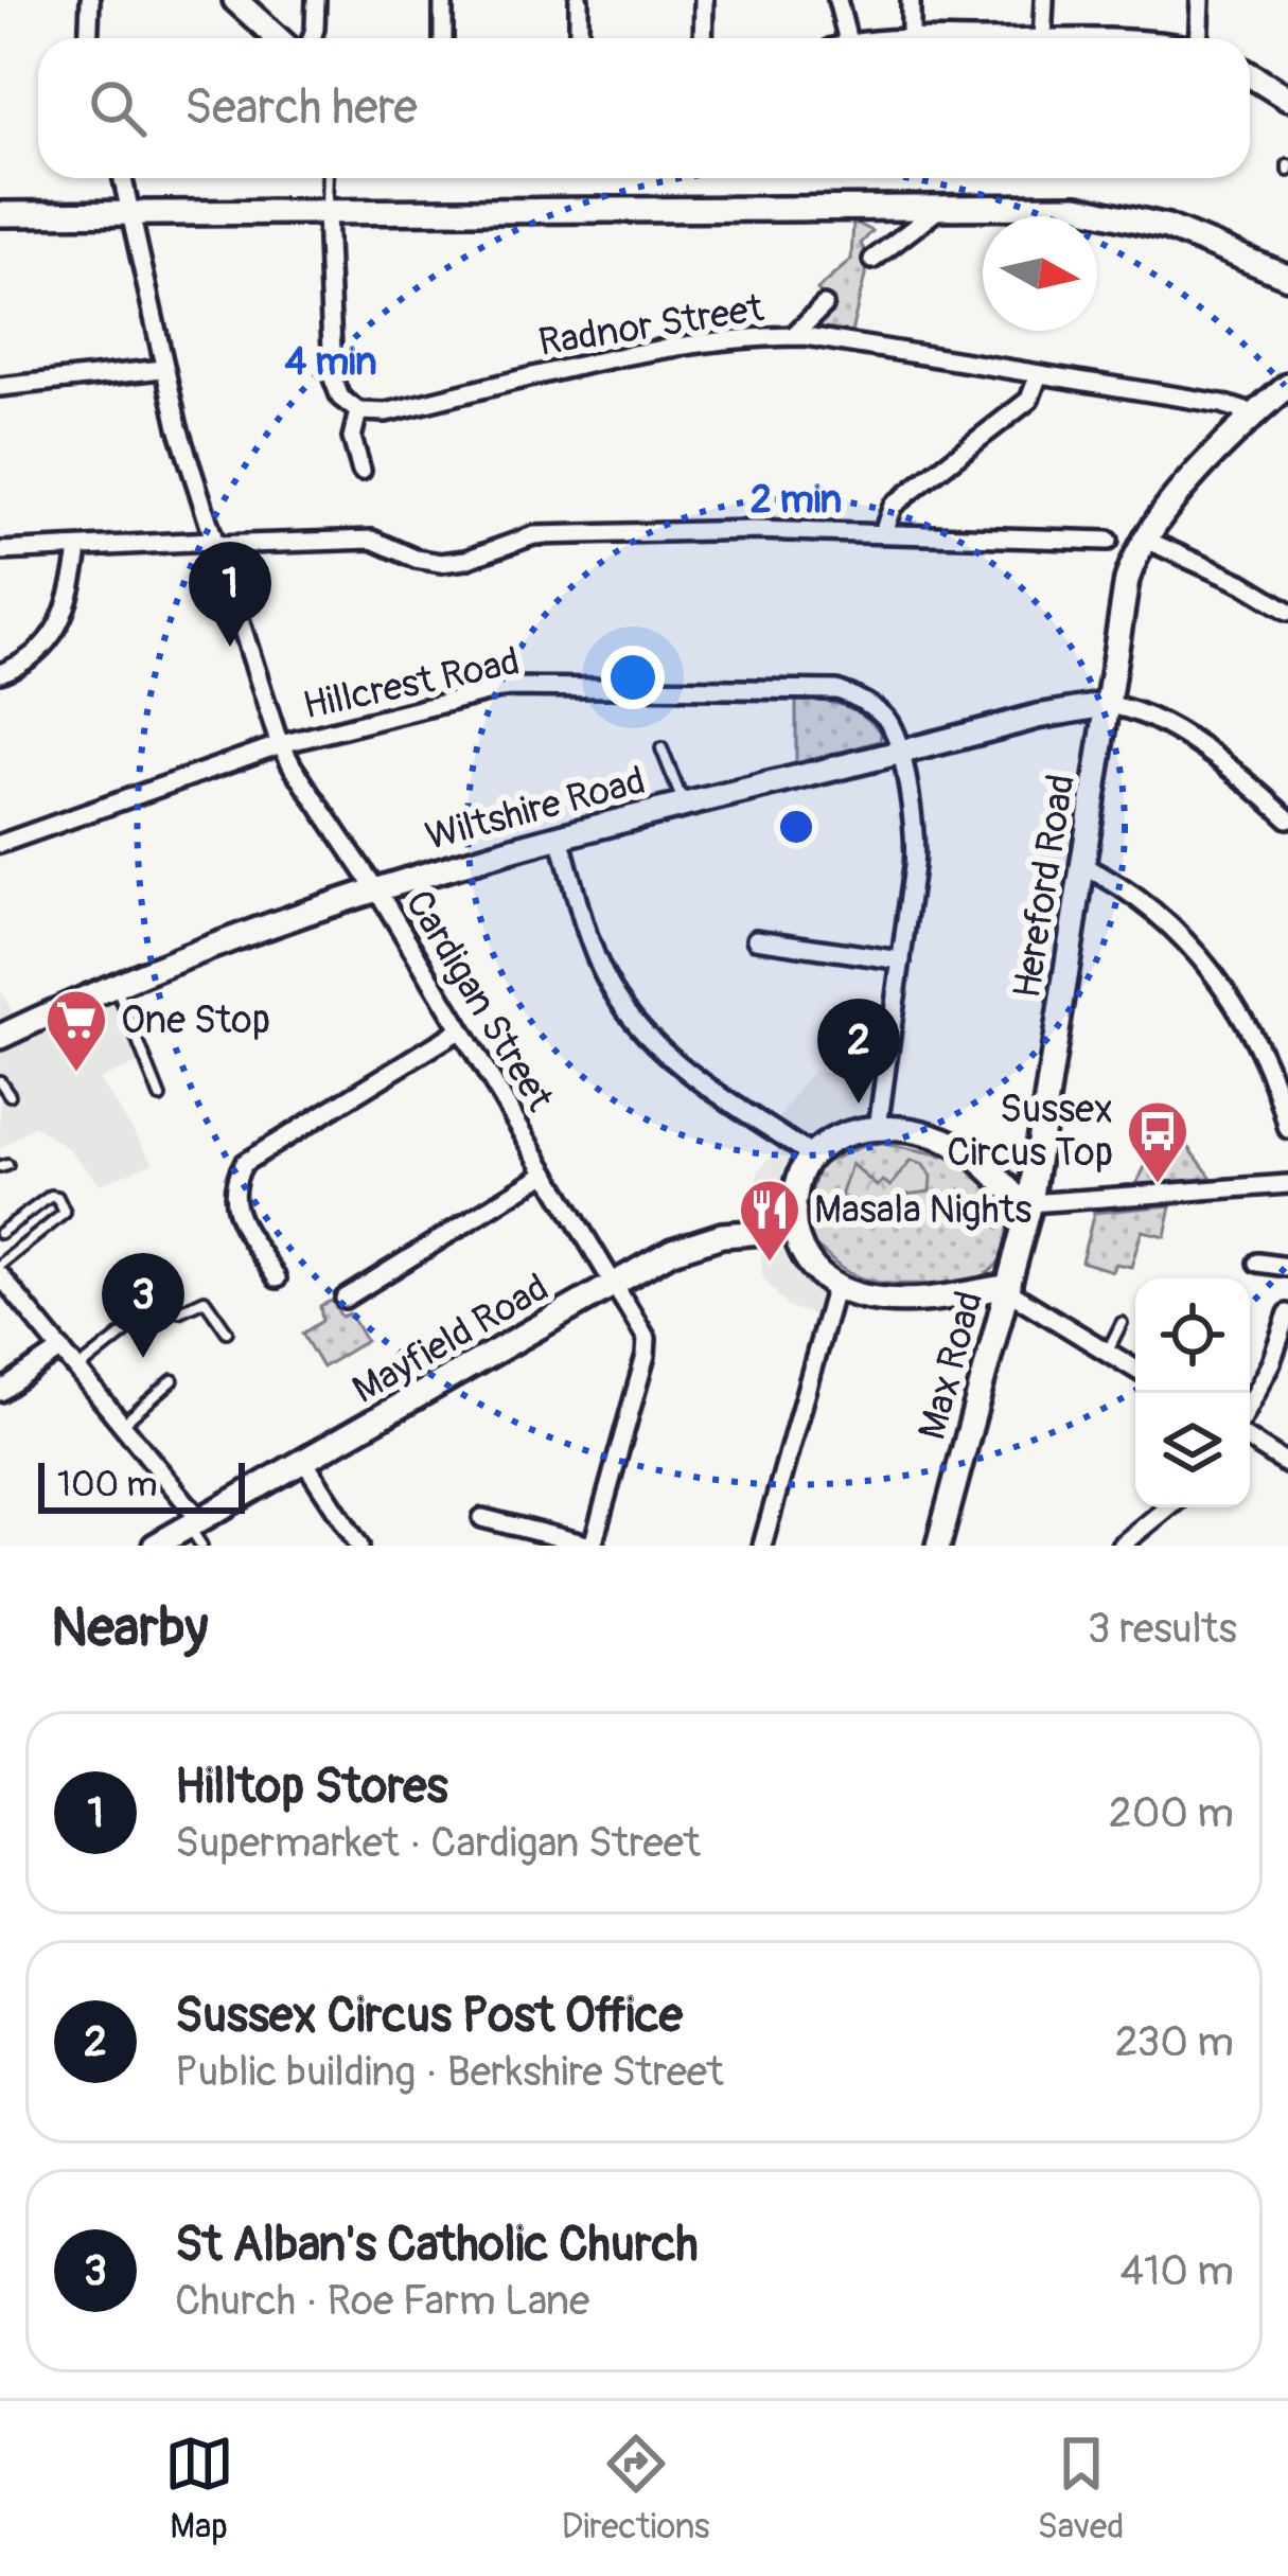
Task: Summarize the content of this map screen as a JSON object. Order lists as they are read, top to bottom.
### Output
{
  "streets": {
    "street": [
      "Radnor Street",
      "Hillcrest Road",
      "Wiltshire Road",
      "Hereford Road",
      "Cardigan Street",
      "Mayfield Road",
      "Max Road"
    ]
  },
  "crossings": [
    ["Radnor Street", "Hereford Road"],
    ["Hillcrest Road", "Wiltshire Road"],
    ["Hillcrest Road", "Cardigan Street"],
    ["Wiltshire Road", "Hereford Road"],
    ["Wiltshire Road", "Cardigan Street"],
    ["Hereford Road", "Mayfield Road"],
    ["Hereford Road", "Max Road"],
    ["Cardigan Street", "Mayfield Road"],
    ["Mayfield Road", "Max Road"]
  ],
  "places": {
    "supermarket": ["One Stop"],
    "bus stop": ["Sussex Circus Top"],
    "restaurant": ["Masala Nights"]
  },
  "scale_bar": "100 m",
  "north": "right",
  "page": {
    "search": "Search here",
    "pins": ["1", "2", "3"],
    "scale": "100 m",
    "heading": ["Nearby", "3 results"],
    "list": [
      {
        "mark": "1",
        "name": "Hilltop Stores",
        "note": "Supermarket · Cardigan Street",
        "value": "200 m"
      },
      {
        "mark": "2",
        "name": "Sussex Circus Post Office",
        "note": "Public building · Berkshire Street",
        "value": "230 m"
      },
      {
        "mark": "3",
        "name": "St Alban's Catholic Church",
        "note": "Church · Roe Farm Lane",
        "value": "410 m"
      }
    ],
    "nav": ["Map", "Directions", "Saved"]
  },
  "rings": ["4 min", "2 min"]
}
